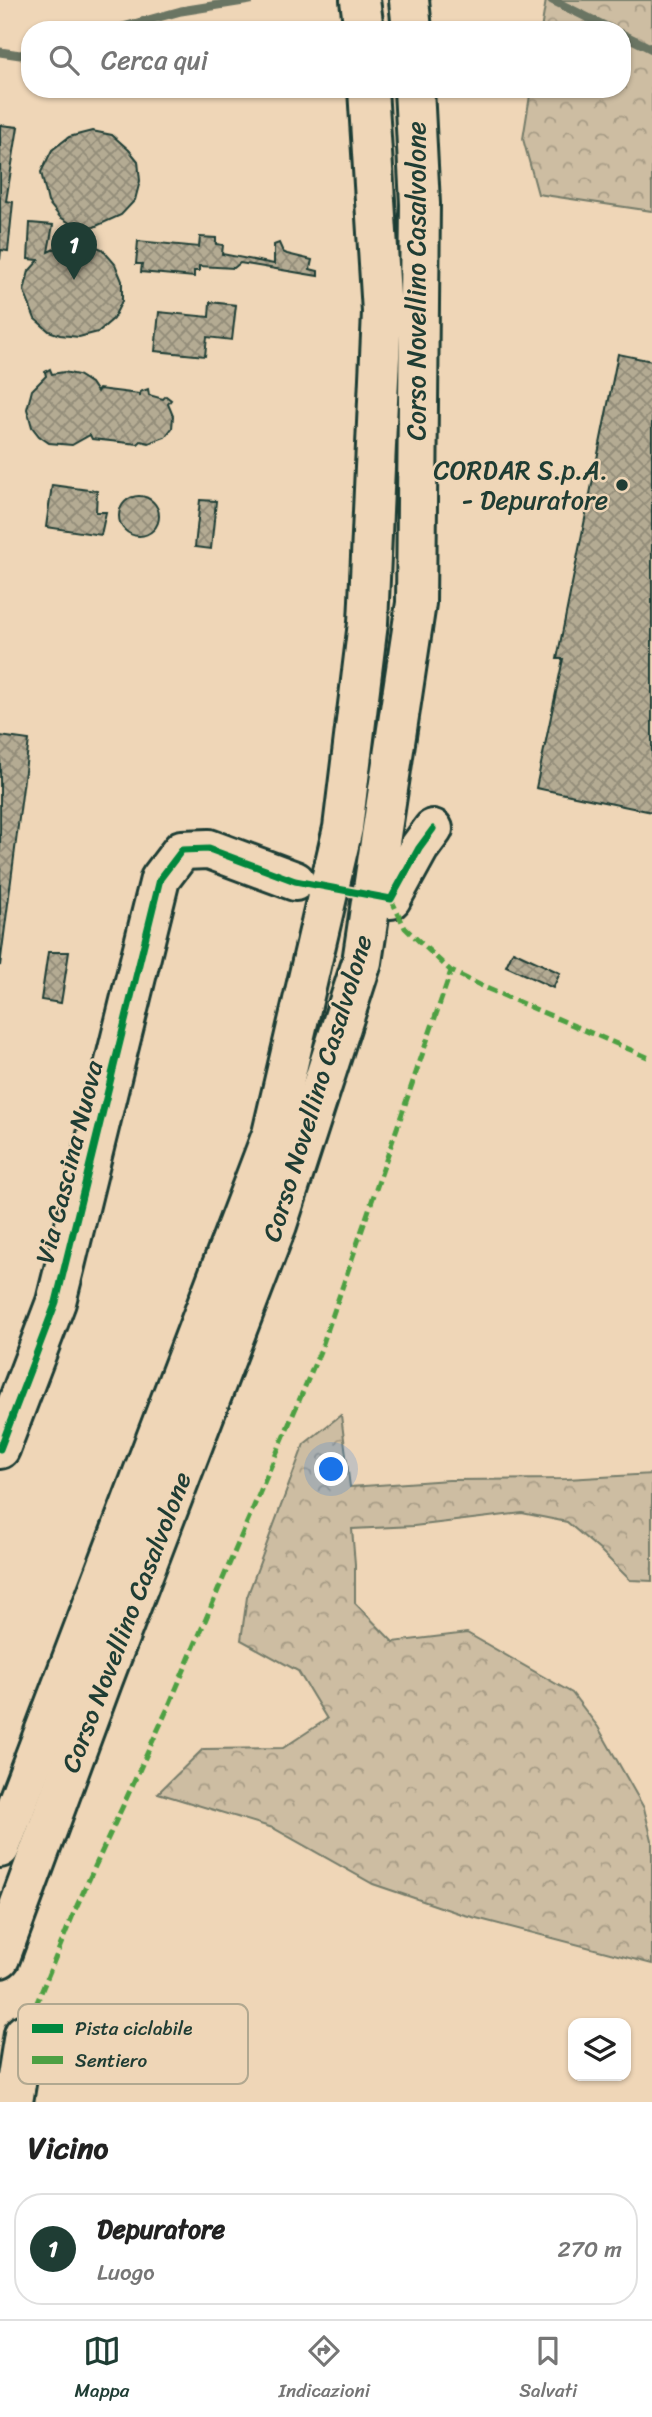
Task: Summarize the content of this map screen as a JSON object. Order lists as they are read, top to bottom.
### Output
{
  "streets": {
    "main road": ["Corso Novellino Casalvolone", "Via Cascina Nuova"]
  },
  "places": ["CORDAR S.p.A. - Depuratore"],
  "legend": ["Pista ciclabile", "Sentiero"],
  "page": {
    "search": "Cerca qui",
    "pins": "1",
    "heading": "Vicino",
    "list": [
      {
        "mark": "1",
        "name": "Depuratore",
        "note": "Luogo",
        "value": "270 m"
      }
    ],
    "nav": ["Mappa", "Indicazioni", "Salvati"]
  }
}
